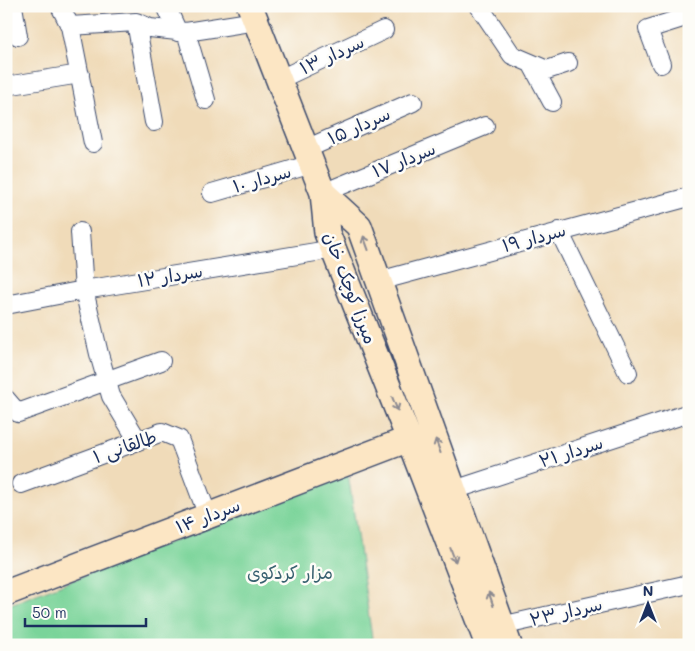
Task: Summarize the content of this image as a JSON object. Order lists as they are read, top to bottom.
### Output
{
  "streets": {
    "main road": ["میرزا کوچک خان", "سردار ۱۴"],
    "street": [
      "سردار ۱۳",
      "سردار ۱۵",
      "سردار ۱۷",
      "سردار ۱۰",
      "سردار ۱۹",
      "سردار ۱۲",
      "طالقانی ۱",
      "سردار ۲۱",
      "سردار ۲۳"
    ]
  },
  "crossings": [
    ["سردار ۱۵", "سردار ۱۰"],
    ["سردار ۱۷", "میرزا کوچک خان"],
    ["سردار ۱۹", "میرزا کوچک خان"],
    ["سردار ۱۲", "میرزا کوچک خان"],
    ["میرزا کوچک خان", "سردار ۲۱"],
    ["میرزا کوچک خان", "سردار ۱۴"],
    ["میرزا کوچک خان", "سردار ۲۳"],
    ["طالقانی ۱", "سردار ۱۴"]
  ],
  "parks": ["مزار کردکوی"],
  "scale_bar": "50 m",
  "north": "top"
}
